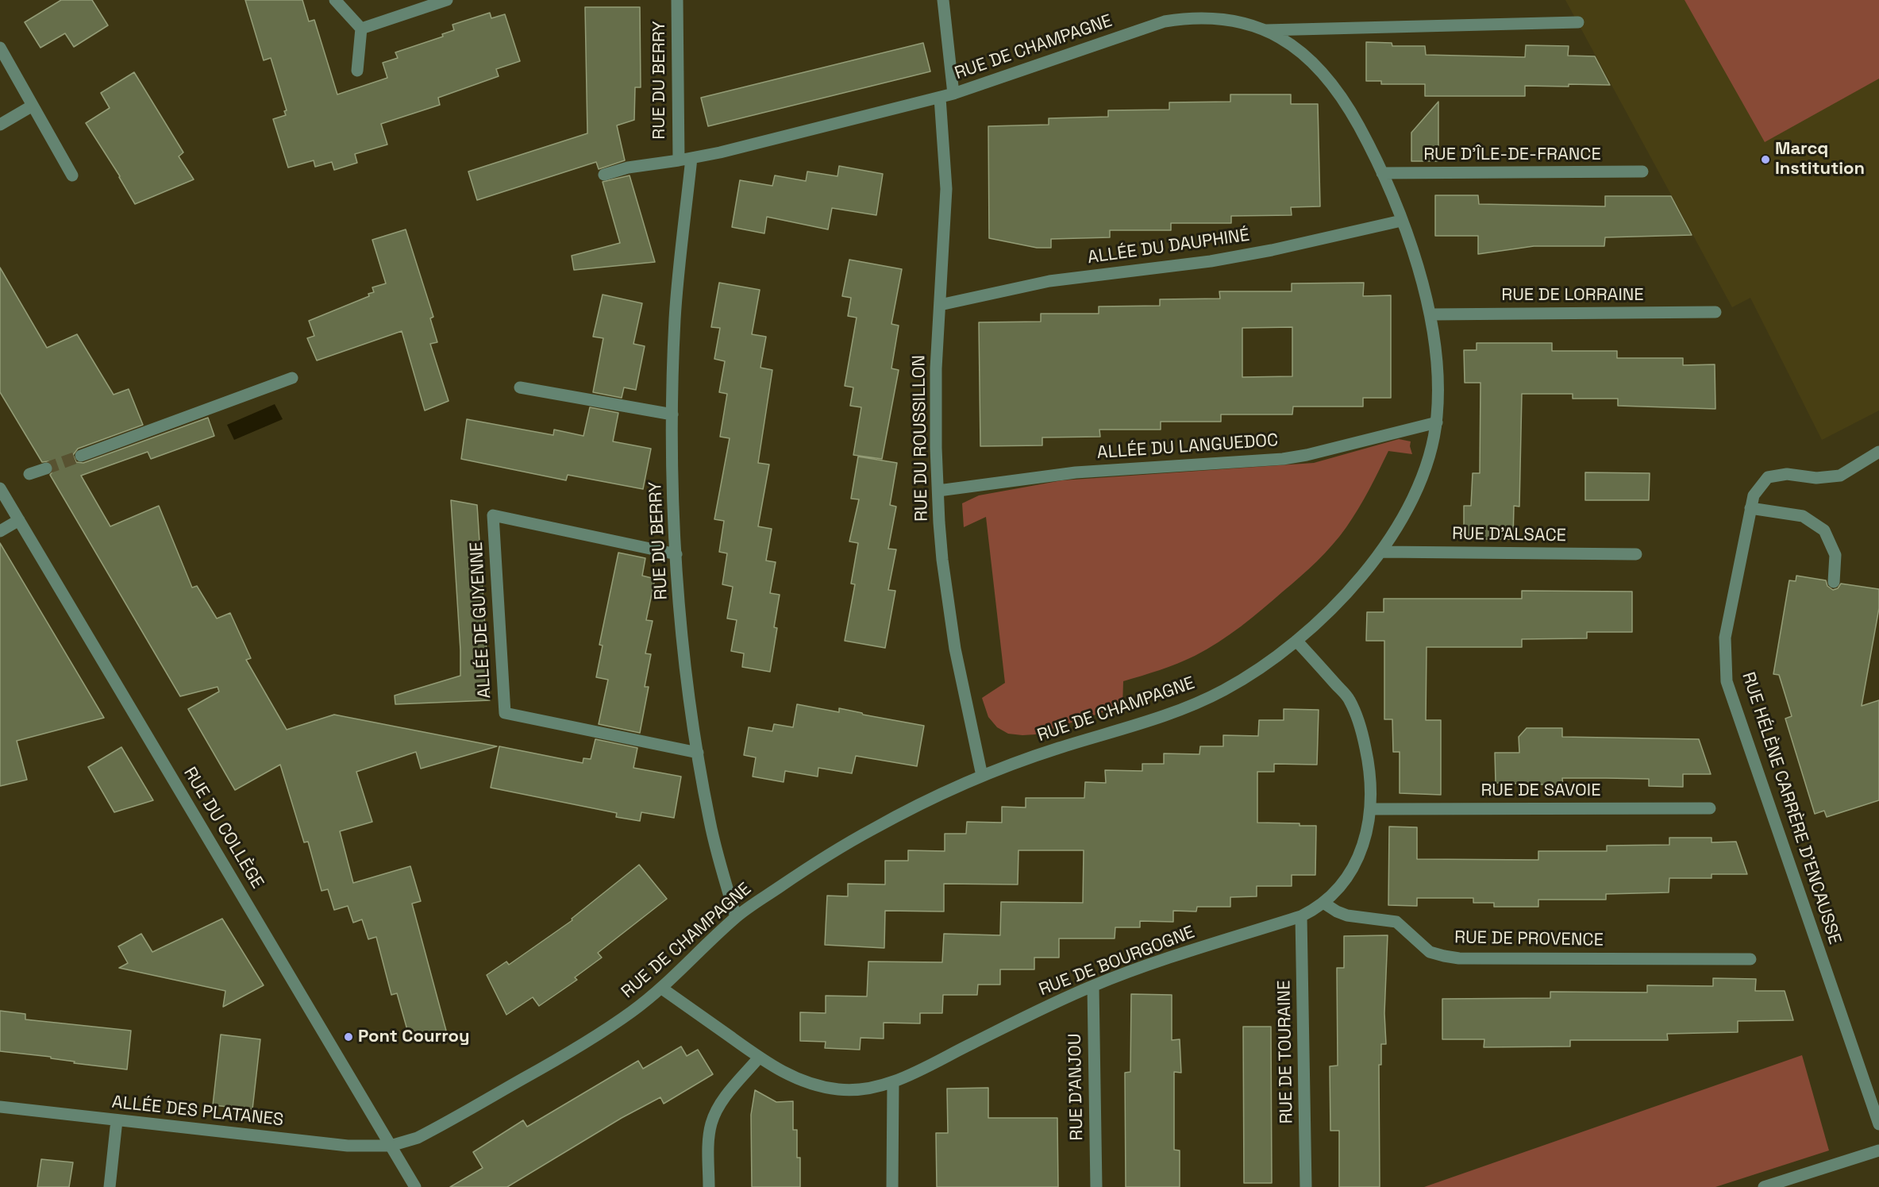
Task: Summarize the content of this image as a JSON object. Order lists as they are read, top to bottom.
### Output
{
  "streets": {
    "street": [
      "RUE DE CHAMPAGNE",
      "RUE DU BERRY",
      "RUE D'ÎLE-DE-FRANCE",
      "ALLÉE DU DAUPHINÉ",
      "RUE DE LORRAINE",
      "RUE DU ROUSSILLON",
      "ALLÉE DU LANGUEDOC",
      "RUE D'ALSACE",
      "ALLÉE DE GUYENNE",
      "RUE DE SAVOIE",
      "RUE HÉLÈNE CARRÈRE D’ENCAUSSE",
      "RUE DU COLLÈGE",
      "RUE DE PROVENCE",
      "RUE DE BOURGOGNE",
      "RUE DE TOURAINE",
      "RUE D'ANJOU",
      "ALLÉE DES PLATANES"
    ]
  },
  "crossings": [
    ["RUE DE CHAMPAGNE", "RUE DU BERRY"],
    ["RUE DE CHAMPAGNE", "RUE D'ÎLE-DE-FRANCE"],
    ["RUE DE CHAMPAGNE", "ALLÉE DU DAUPHINÉ"],
    ["RUE DE CHAMPAGNE", "RUE DE LORRAINE"],
    ["RUE DE CHAMPAGNE", "RUE DU ROUSSILLON"],
    ["RUE DE CHAMPAGNE", "ALLÉE DU LANGUEDOC"],
    ["RUE DE CHAMPAGNE", "RUE D'ALSACE"],
    ["RUE DE CHAMPAGNE", "RUE DU COLLÈGE"],
    ["RUE DE CHAMPAGNE", "RUE DE BOURGOGNE"],
    ["RUE DE CHAMPAGNE", "ALLÉE DES PLATANES"],
    ["RUE DU BERRY", "ALLÉE DE GUYENNE"],
    ["ALLÉE DU DAUPHINÉ", "RUE DU ROUSSILLON"],
    ["RUE DU ROUSSILLON", "ALLÉE DU LANGUEDOC"],
    ["RUE DE SAVOIE", "RUE DE BOURGOGNE"],
    ["RUE DU COLLÈGE", "ALLÉE DES PLATANES"],
    ["RUE DE PROVENCE", "RUE DE BOURGOGNE"],
    ["RUE DE BOURGOGNE", "RUE DE TOURAINE"],
    ["RUE DE BOURGOGNE", "RUE D'ANJOU"]
  ],
  "places": ["Marcq Institution", "Pont Courroy"]
}
